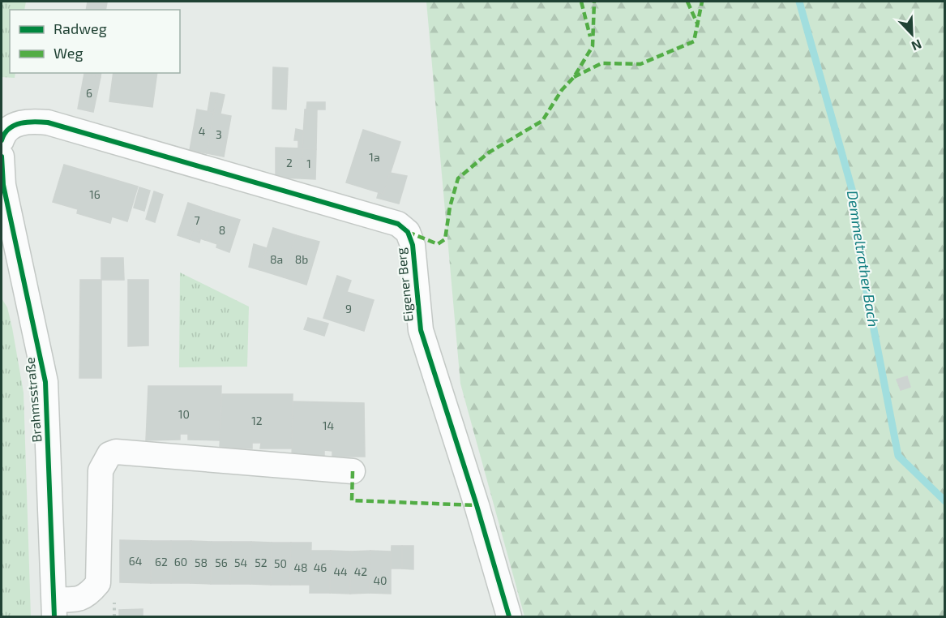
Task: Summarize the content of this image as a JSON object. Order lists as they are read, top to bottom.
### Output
{
  "streets": {
    "street": ["Eigener Berg", "Brahmsstraße"]
  },
  "water": ["Demmeltrather Bach"],
  "house_numbers": [
    "6",
    "4",
    "3",
    "1a",
    "2",
    "1",
    "16",
    "7",
    "8",
    "8a",
    "8b",
    "9",
    "10",
    "12",
    "14",
    "64",
    "62",
    "60",
    "58",
    "56",
    "54",
    "52",
    "50",
    "48",
    "46",
    "44",
    "42",
    "40"
  ],
  "legend": ["Radweg", "Weg"],
  "north": "bottom right"
}
